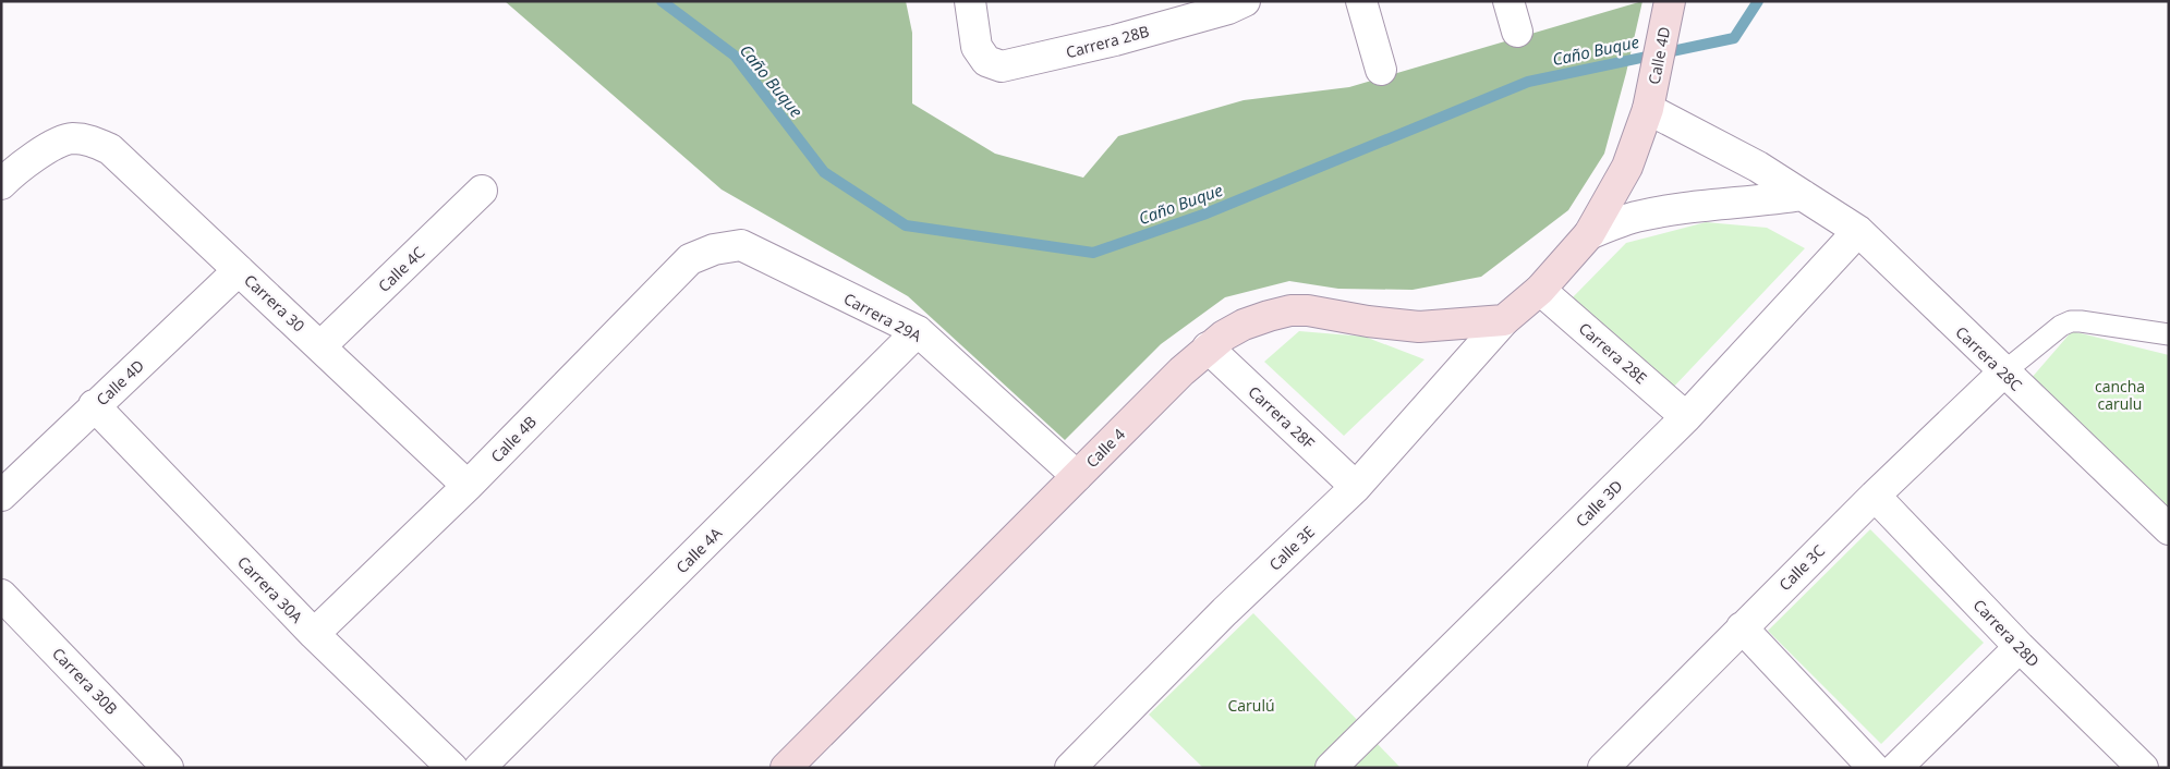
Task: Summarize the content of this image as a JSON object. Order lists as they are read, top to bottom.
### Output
{
  "streets": {
    "street": [
      "Carrera 28B",
      "Calle 4D",
      "Calle 4C",
      "Carrera 30",
      "Carrera 29A",
      "Carrera 28E",
      "Carrera 28C",
      "Carrera 28F",
      "Calle 4B",
      "Calle 4",
      "Calle 3D",
      "Calle 3E",
      "Calle 4A",
      "Calle 3C",
      "Carrera 30A",
      "Carrera 28D",
      "Carrera 30B"
    ]
  },
  "crossings": [
    ["Calle 4D", "Carrera 30"],
    ["Calle 4D", "Carrera 28C"],
    ["Calle 4D", "Carrera 30A"],
    ["Calle 4C", "Carrera 30"],
    ["Carrera 30", "Calle 4B"],
    ["Carrera 29A", "Calle 4B"],
    ["Carrera 29A", "Calle 4"],
    ["Carrera 29A", "Calle 4A"],
    ["Carrera 28E", "Calle 3D"],
    ["Carrera 28C", "Calle 3D"],
    ["Carrera 28C", "Calle 3C"],
    ["Carrera 28F", "Calle 4"],
    ["Carrera 28F", "Calle 3E"],
    ["Calle 4B", "Carrera 30A"],
    ["Calle 4", "Calle 3E"],
    ["Calle 3C", "Carrera 28D"]
  ],
  "water": ["Caño Buque"],
  "parks": ["cancha carulu", "Carulú"]
}
